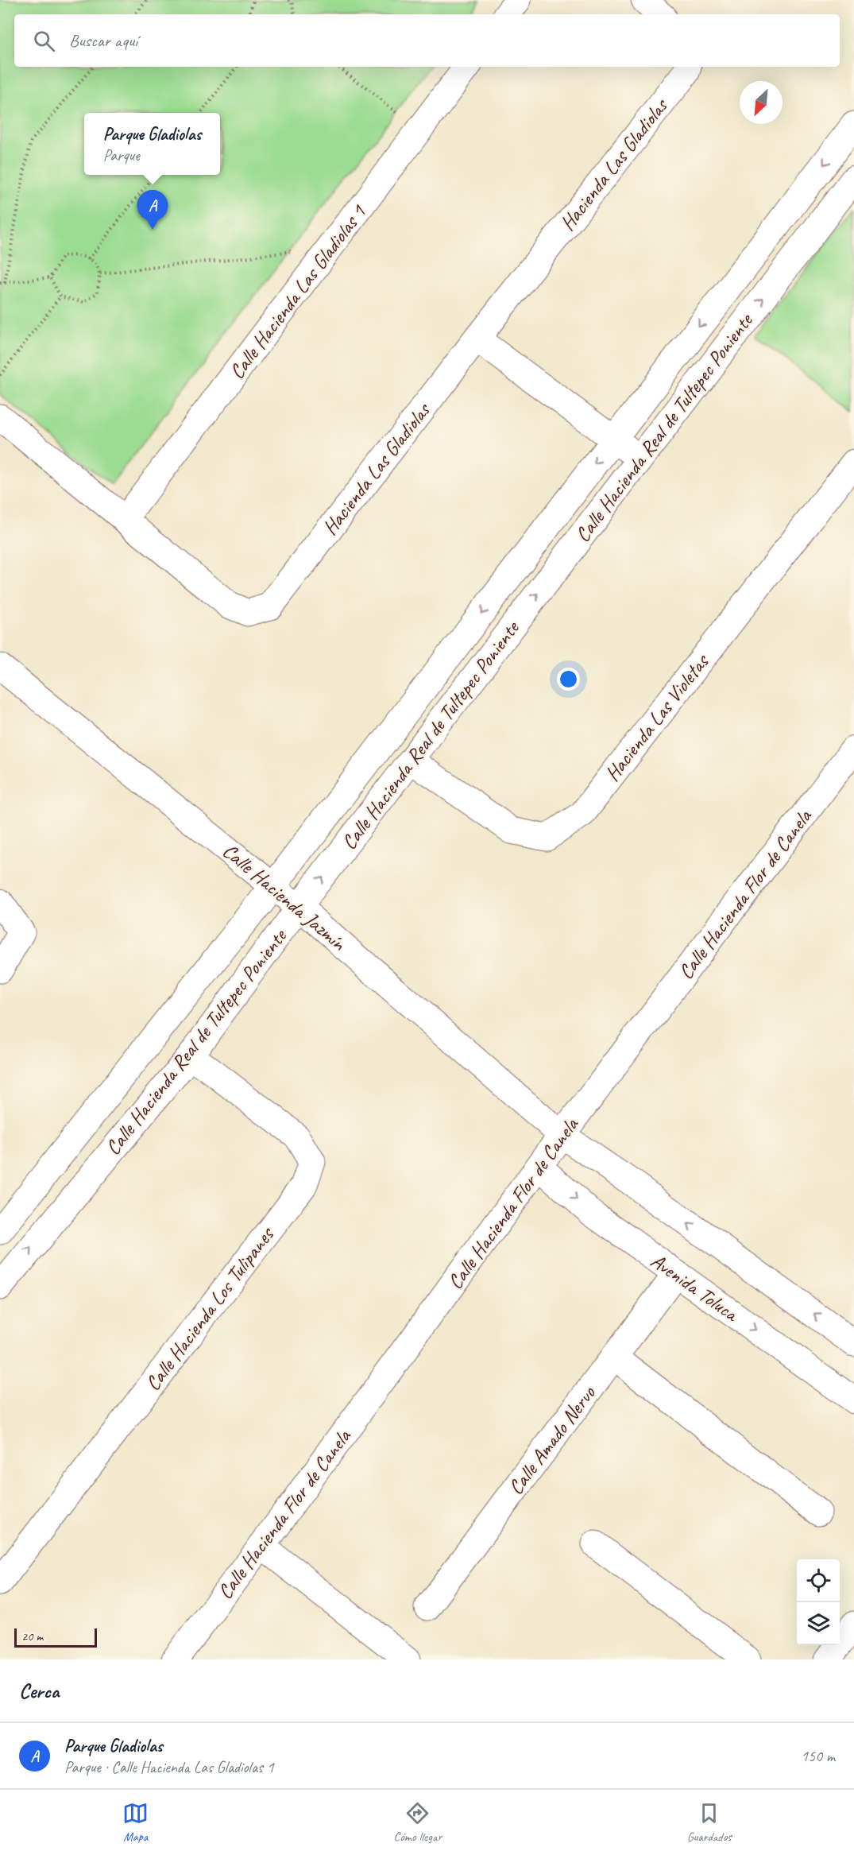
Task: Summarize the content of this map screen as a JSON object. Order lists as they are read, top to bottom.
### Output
{
  "streets": {
    "street": [
      "Hacienda Las Gladiolas",
      "Calle Hacienda Las Gladiolas 1",
      "Calle Hacienda Real de Tultepec Poniente",
      "Hacienda Las Violetas",
      "Calle Hacienda Flor de Canela",
      "Calle Hacienda Jazmín",
      "Avenida Toluca",
      "Calle Hacienda Los Tulipanes",
      "Calle Amado Nervo"
    ]
  },
  "crossings": [
    ["Hacienda Las Gladiolas", "Calle Hacienda Las Gladiolas 1"],
    ["Calle Hacienda Real de Tultepec Poniente", "Hacienda Las Violetas"],
    ["Calle Hacienda Real de Tultepec Poniente", "Calle Hacienda Jazmín"],
    ["Calle Hacienda Real de Tultepec Poniente", "Calle Hacienda Los Tulipanes"],
    ["Calle Hacienda Flor de Canela", "Calle Hacienda Jazmín"],
    ["Calle Hacienda Flor de Canela", "Avenida Toluca"],
    ["Avenida Toluca", "Calle Amado Nervo"]
  ],
  "scale_bar": "20 m",
  "north": "bottom left",
  "page": {
    "search": "Buscar aquí",
    "popup": ["Parque Gladiolas", "Parque"],
    "pins": "A",
    "scale": "20 m",
    "heading": "Cerca",
    "list": [
      {
        "mark": "A",
        "name": "Parque Gladiolas",
        "note": "Parque · Calle Hacienda Las Gladiolas 1",
        "value": "150 m"
      }
    ],
    "nav": ["Mapa", "Cómo llegar", "Guardados"]
  }
}
